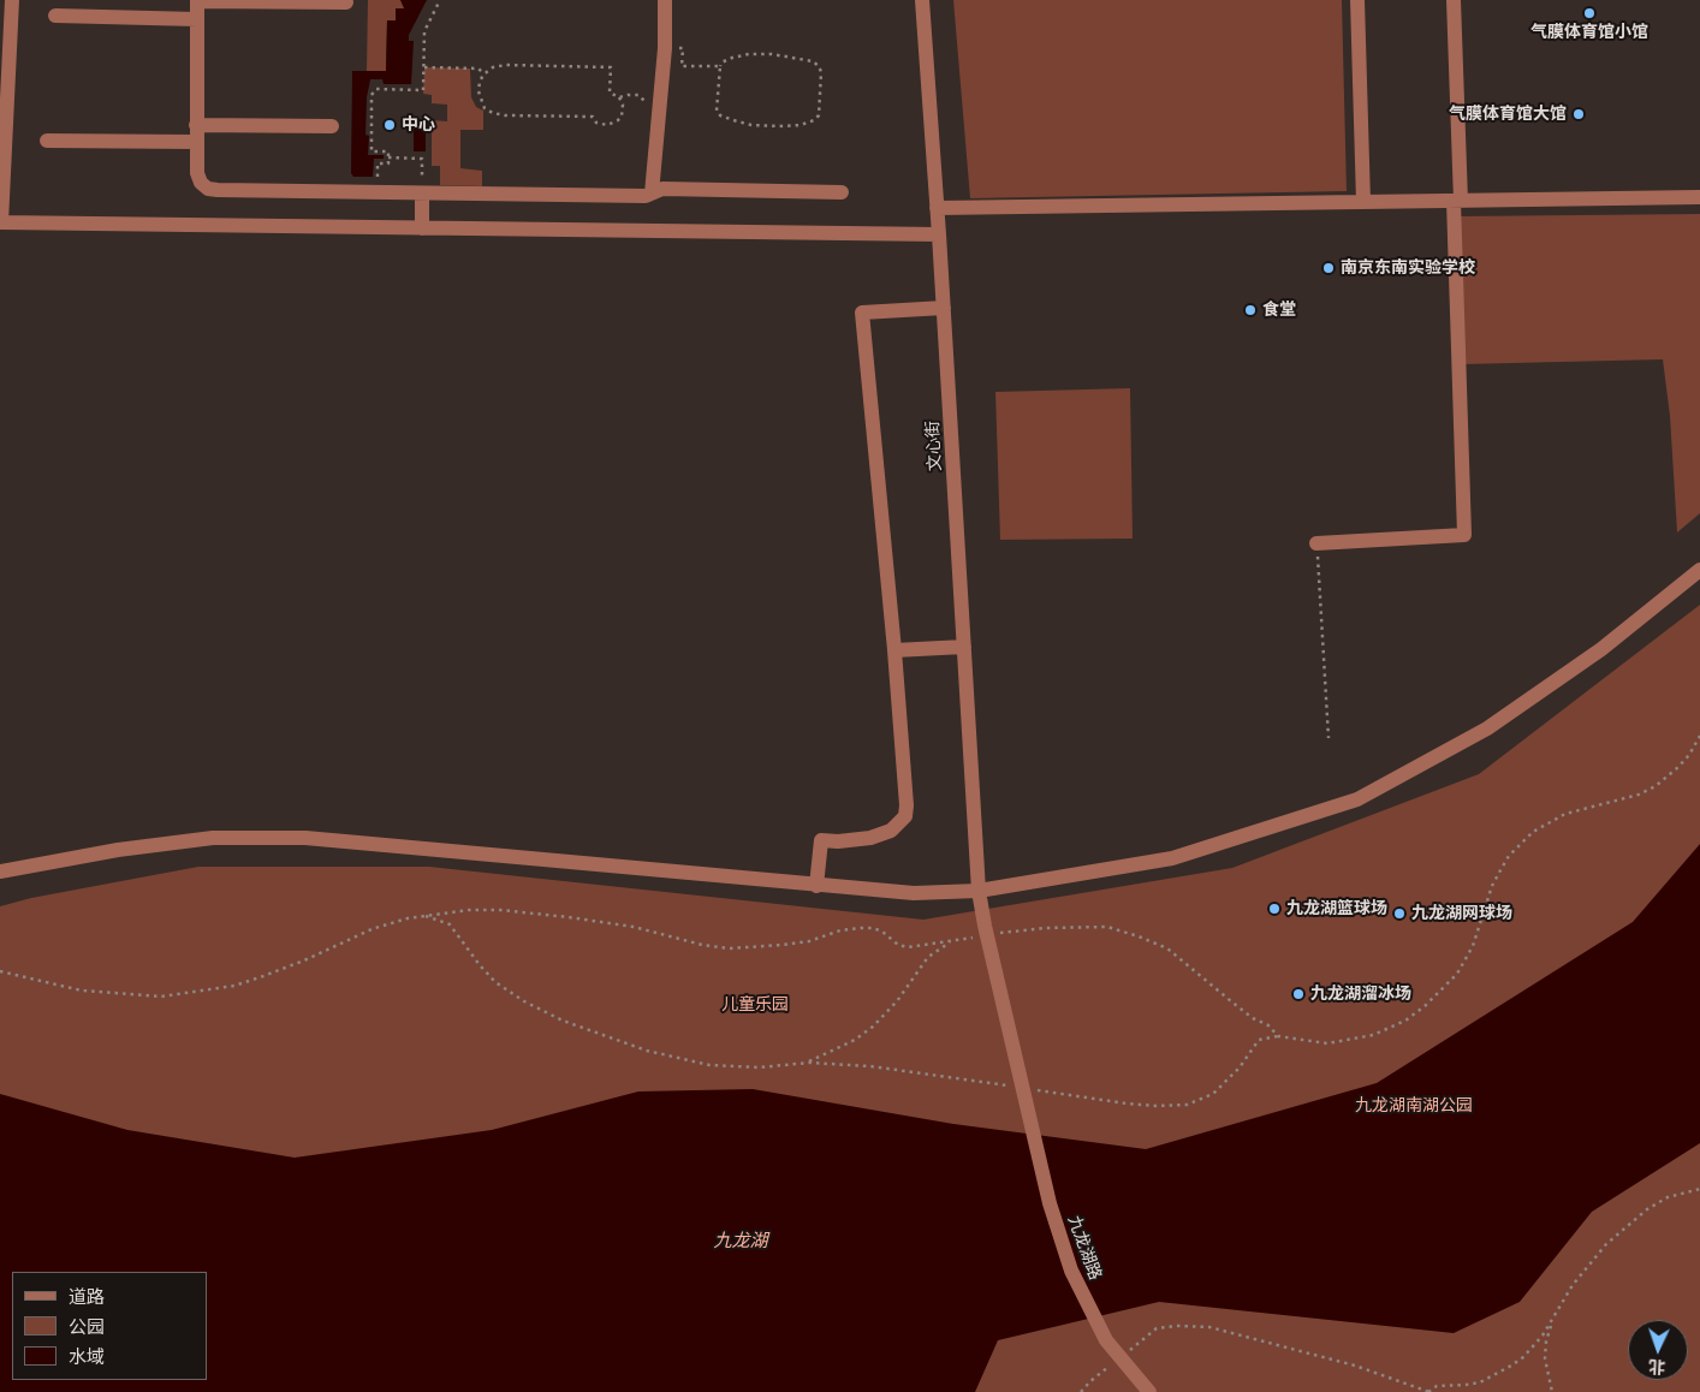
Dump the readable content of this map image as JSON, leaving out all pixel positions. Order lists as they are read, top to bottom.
{
  "streets": {
    "street": ["文心街", "九龙湖路"]
  },
  "crossings": [
    ["文心街", "九龙湖路"]
  ],
  "water": ["九龙湖"],
  "parks": ["儿童乐园", "九龙湖南湖公园"],
  "places": [
    "气膜体育馆小馆",
    "气膜体育馆大馆",
    "中心",
    "南京东南实验学校",
    "食堂",
    "九龙湖篮球场",
    "九龙湖网球场",
    "九龙湖溜冰场"
  ],
  "legend": ["道路", "公园", "水域"],
  "north": "bottom"
}
